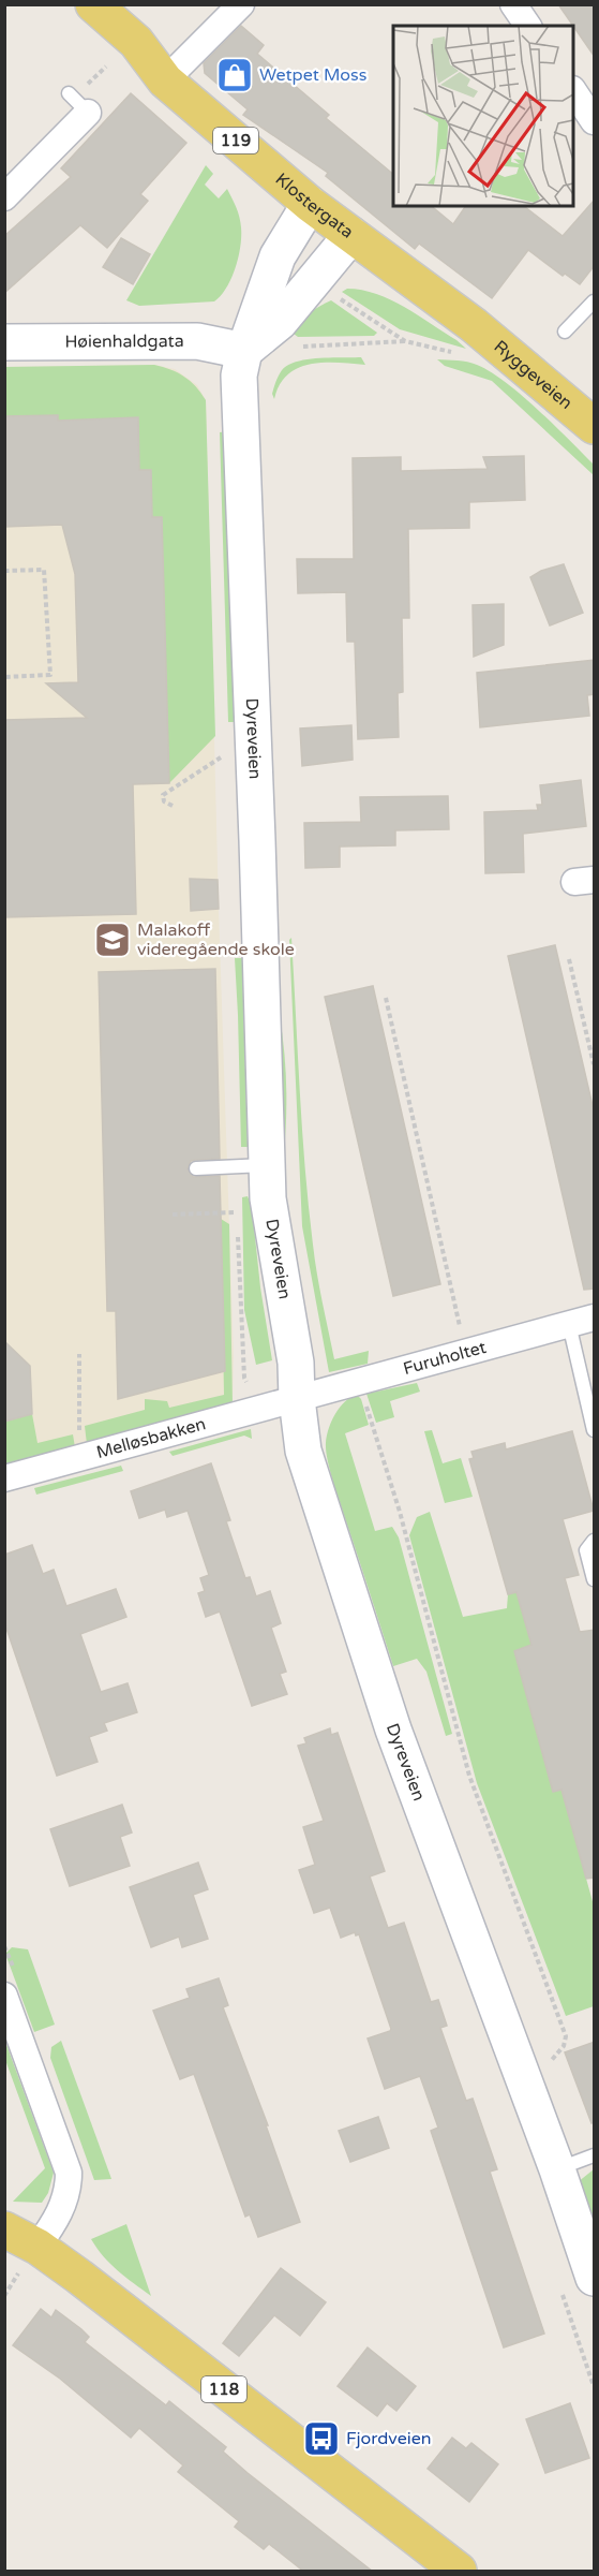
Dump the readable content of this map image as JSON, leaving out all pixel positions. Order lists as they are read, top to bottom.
{
  "streets": {
    "main road": [
      "119",
      "Klostergata",
      "Ryggeveien",
      "118"
    ],
    "street": [
      "Høienhaldgata",
      "Dyreveien",
      "Furuholtet",
      "Melløsbakken"
    ]
  },
  "crossings": [
    ["Klostergata", "Ryggeveien"],
    ["Klostergata", "Dyreveien"],
    ["Høienhaldgata", "Dyreveien"],
    ["Dyreveien", "Furuholtet"],
    ["Dyreveien", "Melløsbakken"],
    ["Furuholtet", "Melløsbakken"]
  ],
  "places": {
    "shop": ["Wetpet Moss"],
    "school or university": ["Malakoff videregående skole"],
    "bus stop": ["Fjordveien"]
  }
}
